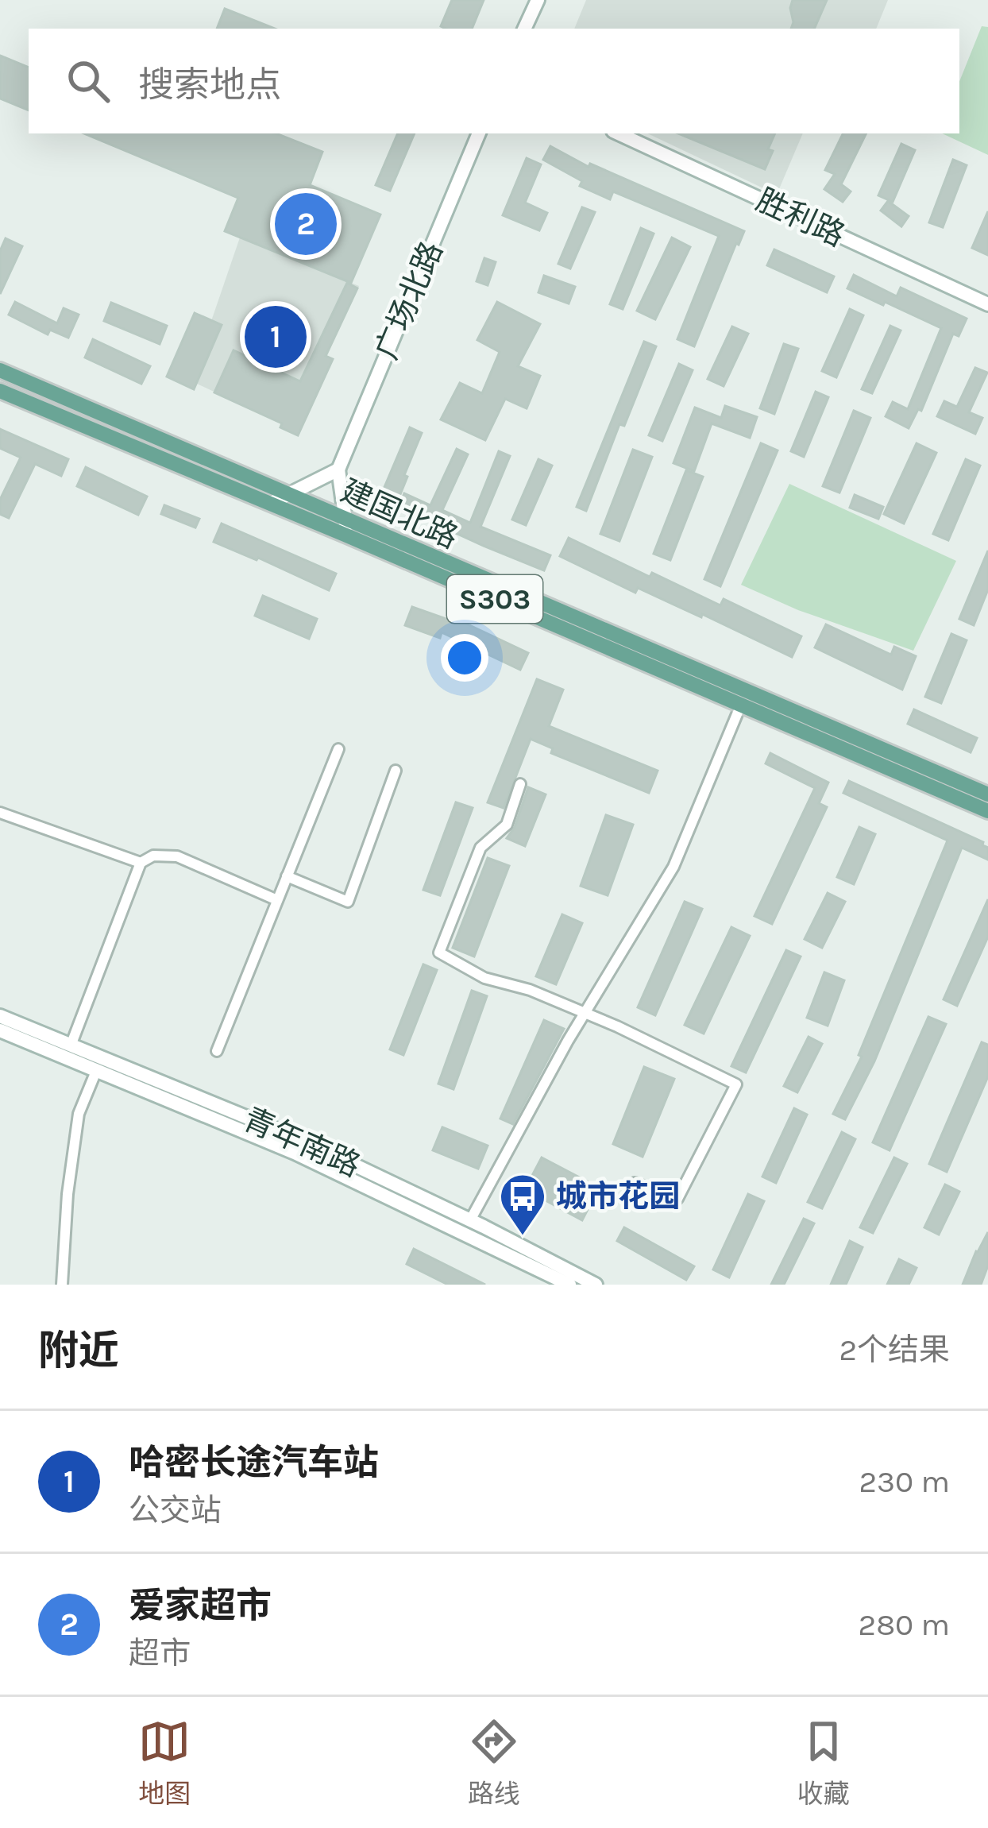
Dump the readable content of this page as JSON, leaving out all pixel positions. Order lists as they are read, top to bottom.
{
  "streets": {
    "main road": ["建国北路", "S303"],
    "street": ["胜利路", "广场北路", "青年南路"]
  },
  "places": {
    "bus stop": ["城市花园"]
  },
  "page": {
    "search": "搜索地点",
    "pins": ["2", "1"],
    "heading": ["附近", "2个结果"],
    "list": [
      {
        "mark": "1",
        "name": "哈密长途汽车站",
        "note": "公交站",
        "value": "230 m"
      },
      {
        "mark": "2",
        "name": "爱家超市",
        "note": "超市",
        "value": "280 m"
      }
    ],
    "nav": ["地图", "路线", "收藏"]
  }
}
